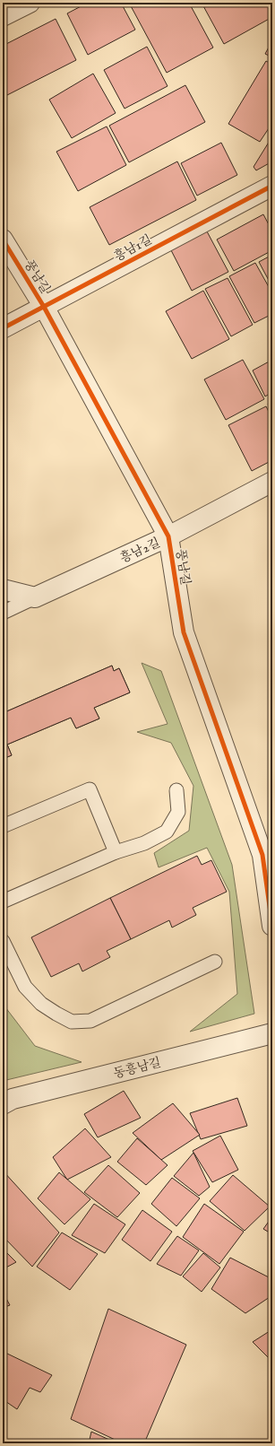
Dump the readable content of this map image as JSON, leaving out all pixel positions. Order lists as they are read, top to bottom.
{
  "streets": {
    "street": [
      "흥남1길",
      "풍남길",
      "흥남2길",
      "동흥남길"
    ]
  },
  "crossings": [
    ["흥남1길", "풍남길"],
    ["풍남길", "흥남2길"]
  ]
}
